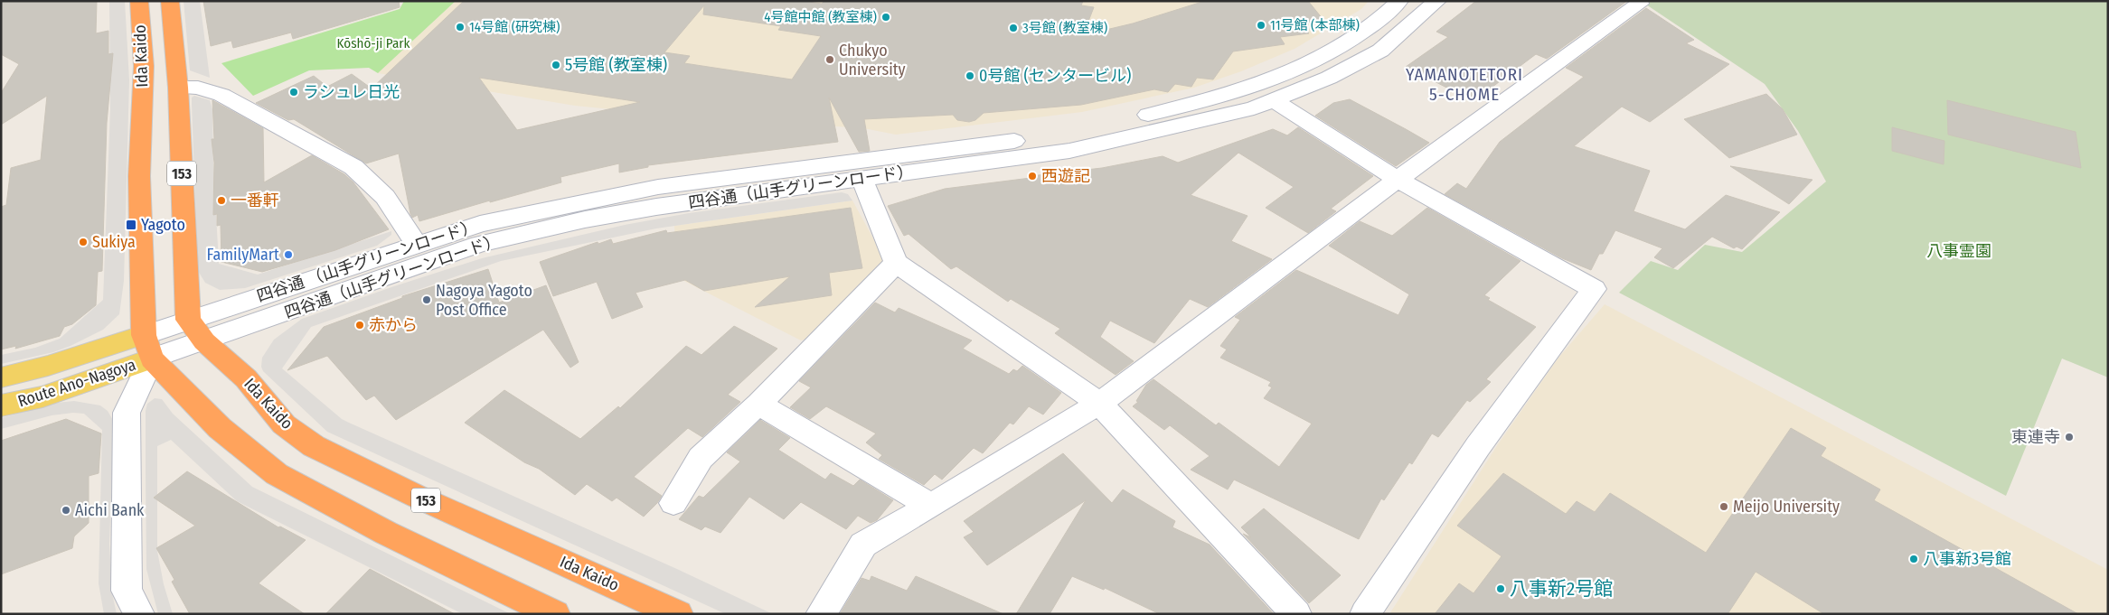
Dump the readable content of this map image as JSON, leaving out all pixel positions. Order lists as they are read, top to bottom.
{
  "streets": {
    "highway": ["Ida Kaido", "153"],
    "main road": ["Route Ano-Nagoya"],
    "street": ["四谷通（山手グリーンロード）", "四谷通 （山手グリーンロード）"]
  },
  "crossings": [
    ["Ida Kaido", "四谷通（山手グリーンロード）"],
    ["Ida Kaido", "四谷通 （山手グリーンロード）"],
    ["Ida Kaido", "Route Ano-Nagoya"],
    ["四谷通（山手グリーンロード）", "四谷通 （山手グリーンロード）"],
    ["四谷通（山手グリーンロード）", "Route Ano-Nagoya"]
  ],
  "districts": ["YAMANOTETORI 5-CHOME"],
  "parks": ["Kōshō-ji Park", "八事霊園"],
  "places": {
    "other": [
      "4号館中館 (教室棟)",
      "11号館 (本部棟)",
      "14号館 (研究棟)",
      "3号館 (教室棟)",
      "Chukyo University",
      "5号館 (教室棟)",
      "0号館 (センタービル)",
      "ラシュレ日光",
      "西遊記",
      "一番軒",
      "Sukiya",
      "FamilyMart",
      "Nagoya Yagoto Post Office",
      "赤から",
      "東連寺",
      "Meijo University",
      "Aichi Bank",
      "八事新3号館",
      "八事新2号館"
    ],
    "transit": ["Yagoto"]
  }
}
